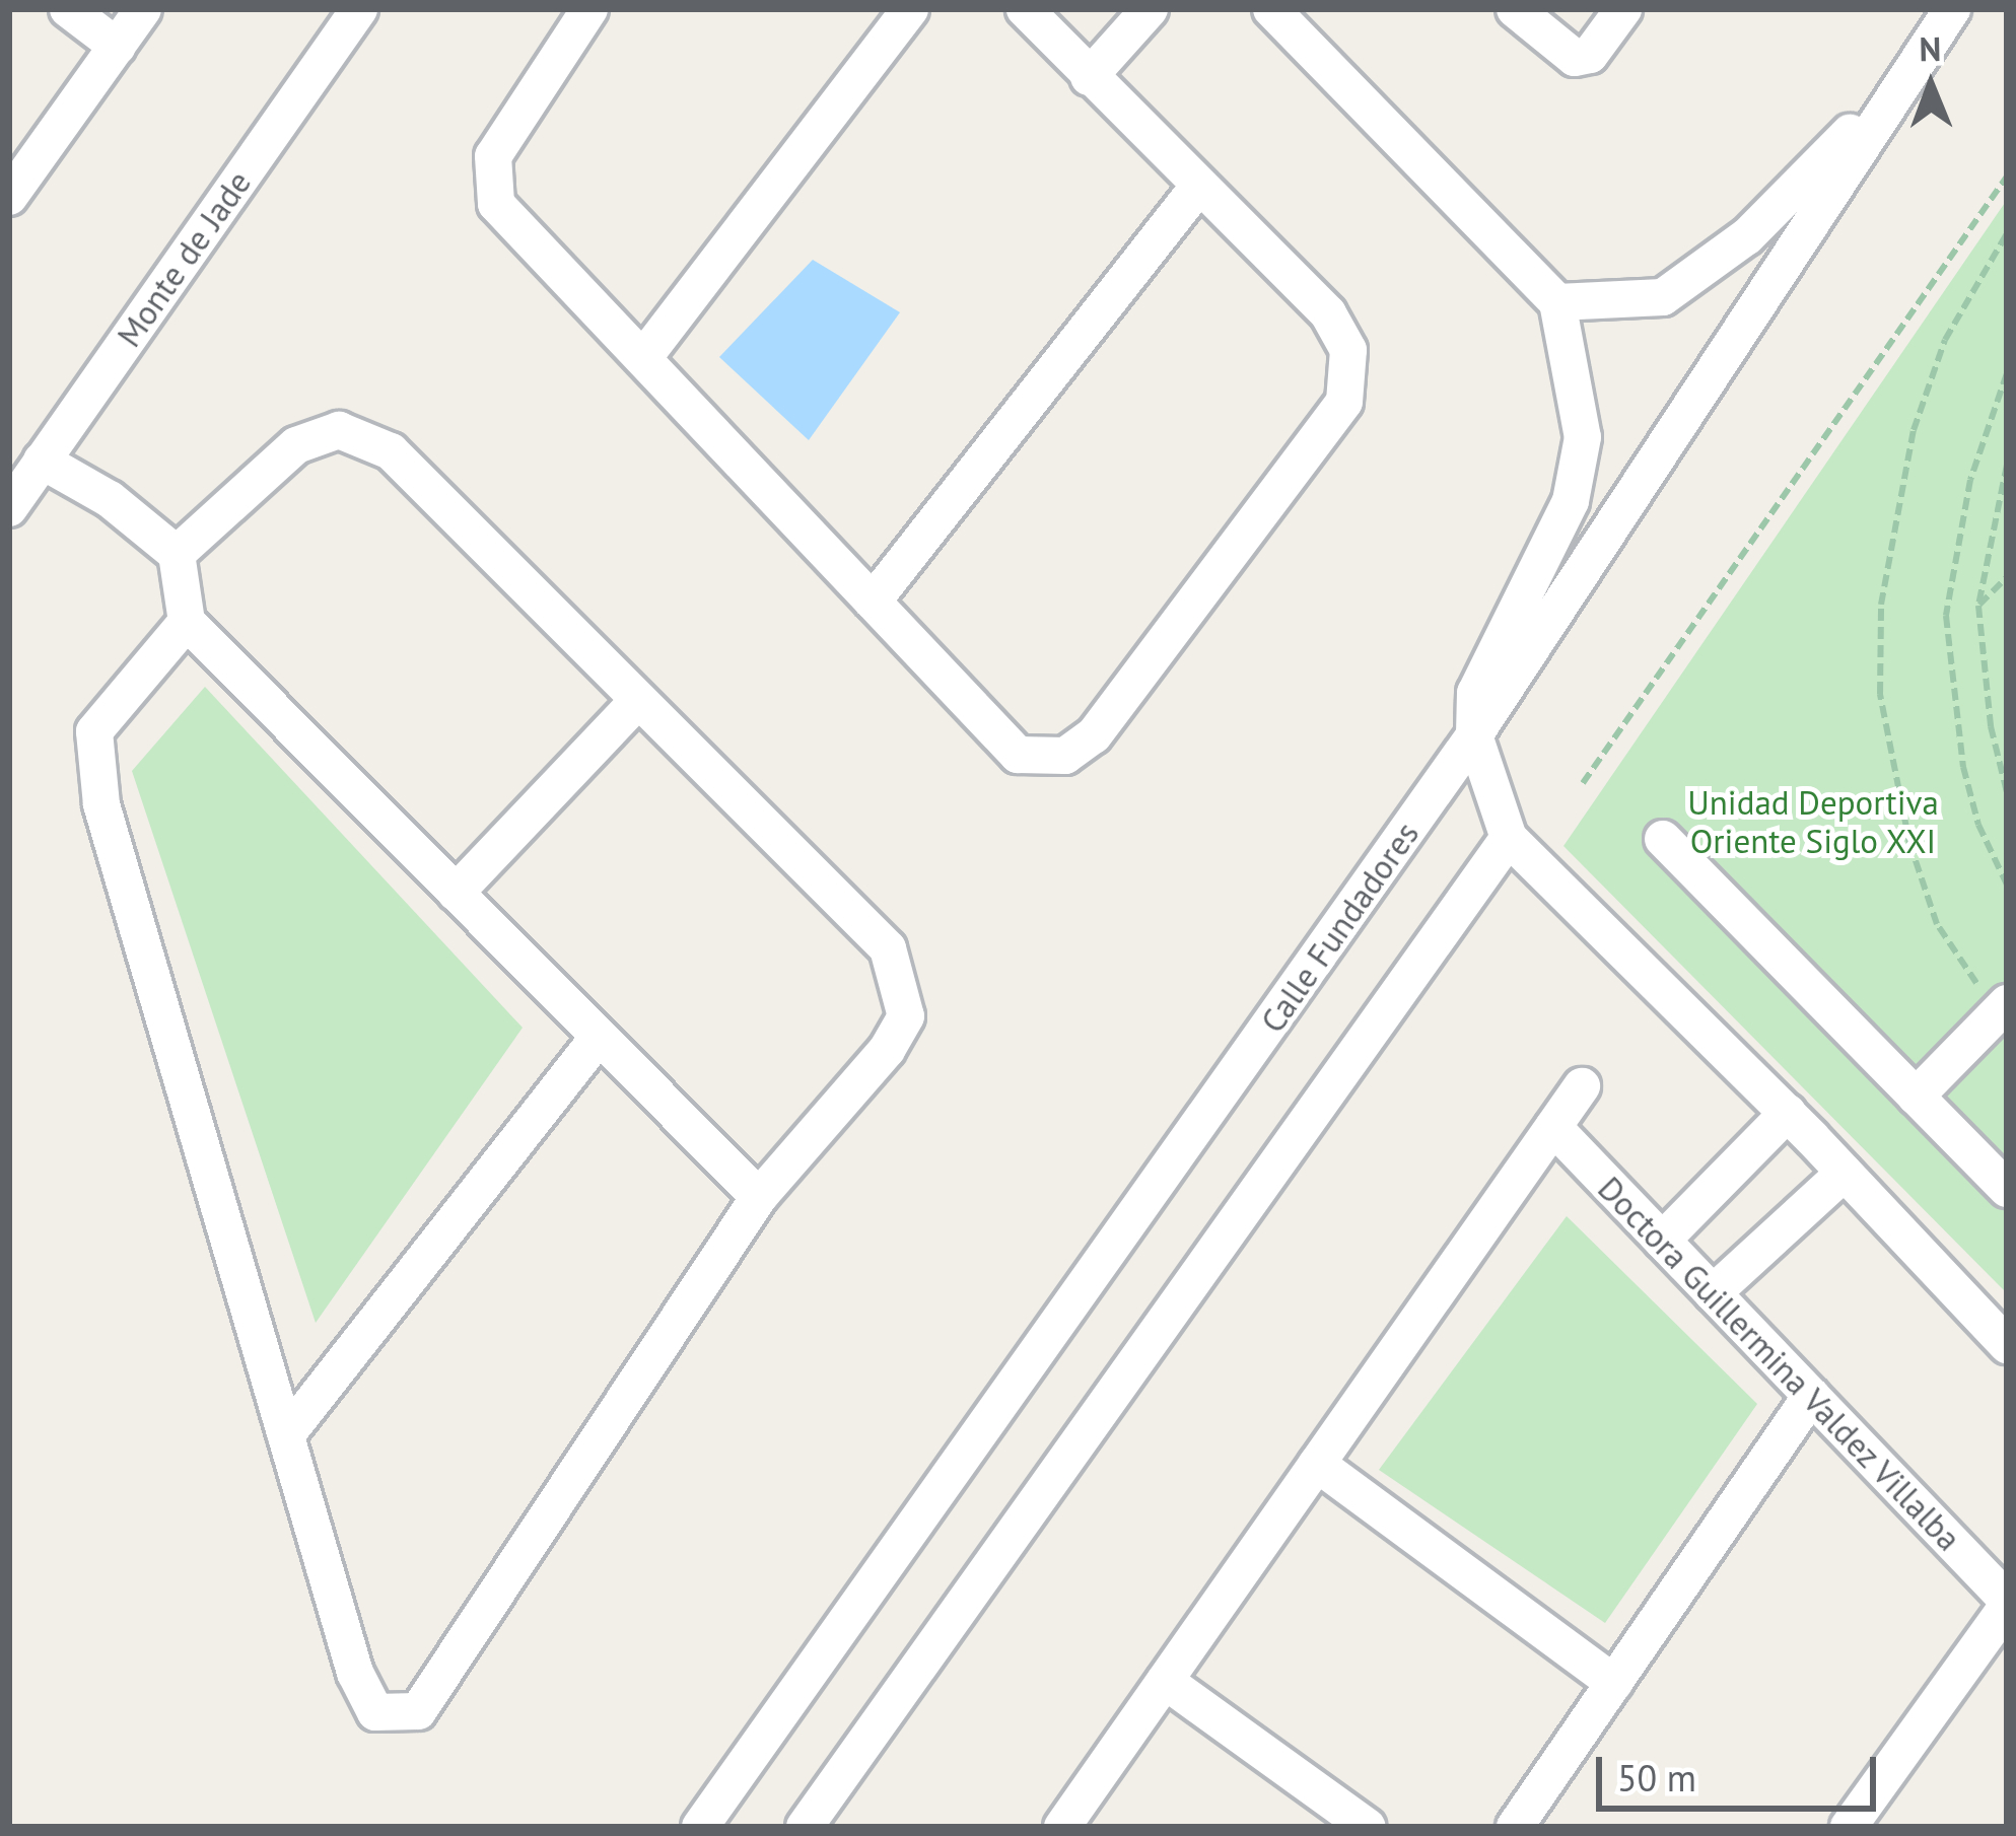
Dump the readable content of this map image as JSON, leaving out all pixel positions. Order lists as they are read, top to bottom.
{
  "streets": {
    "street": ["Monte de Jade", "Calle Fundadores", "Doctora Guillermina Valdez Villalba"]
  },
  "parks": ["Unidad Deportiva Oriente Siglo XXI"],
  "scale_bar": "50 m",
  "north": "top"
}
